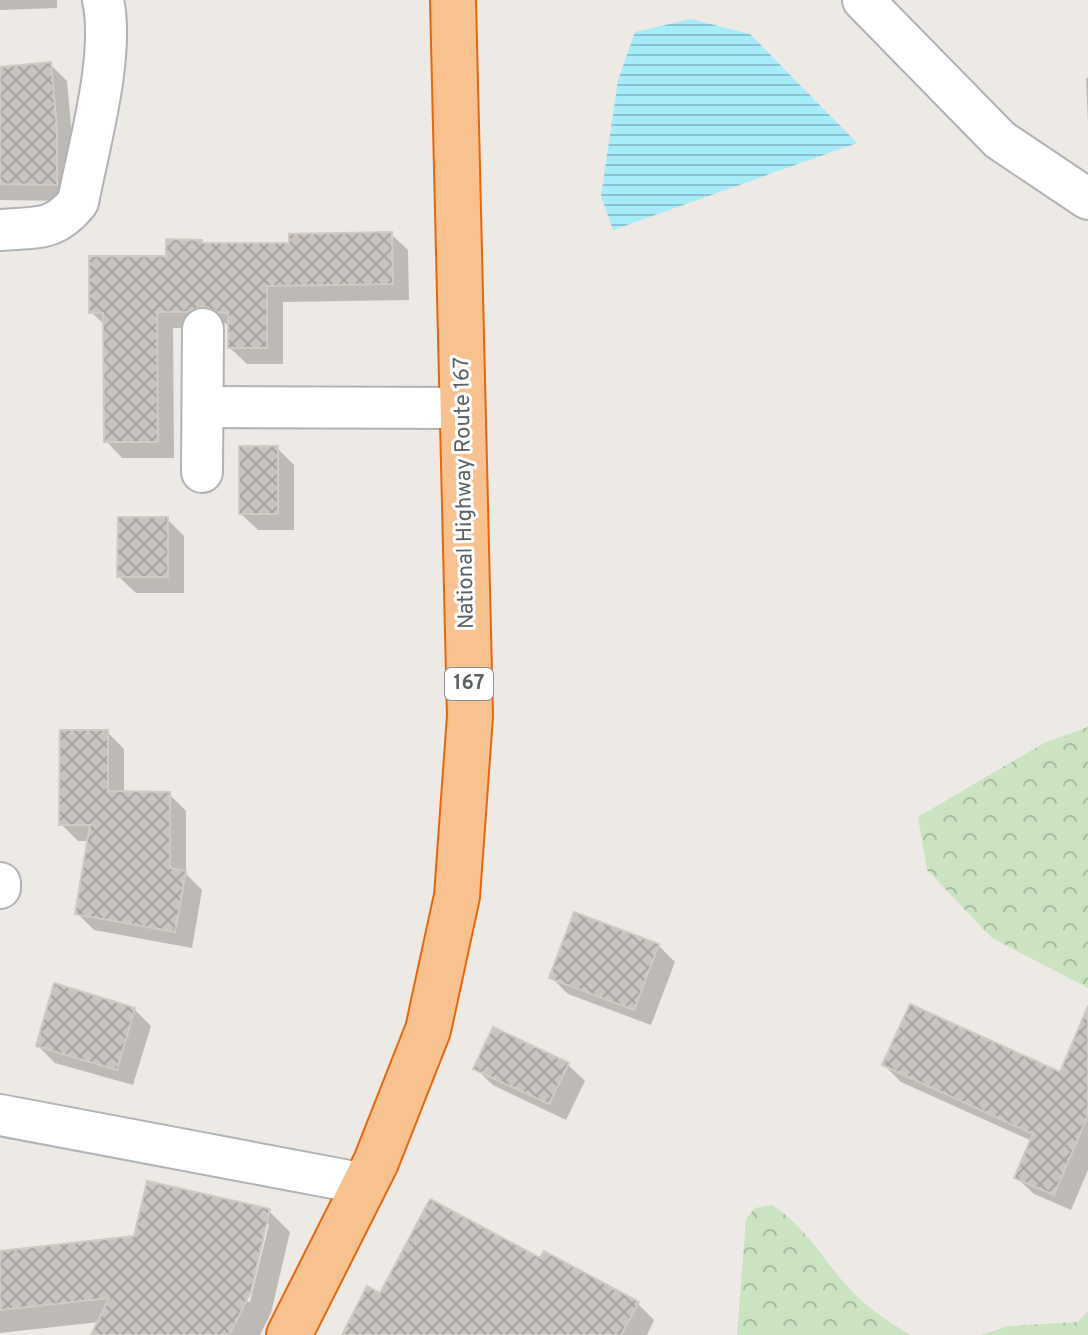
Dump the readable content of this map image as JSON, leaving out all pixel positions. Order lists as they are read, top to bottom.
{
  "streets": {
    "highway": ["National Highway Route 167", "167"]
  }
}
